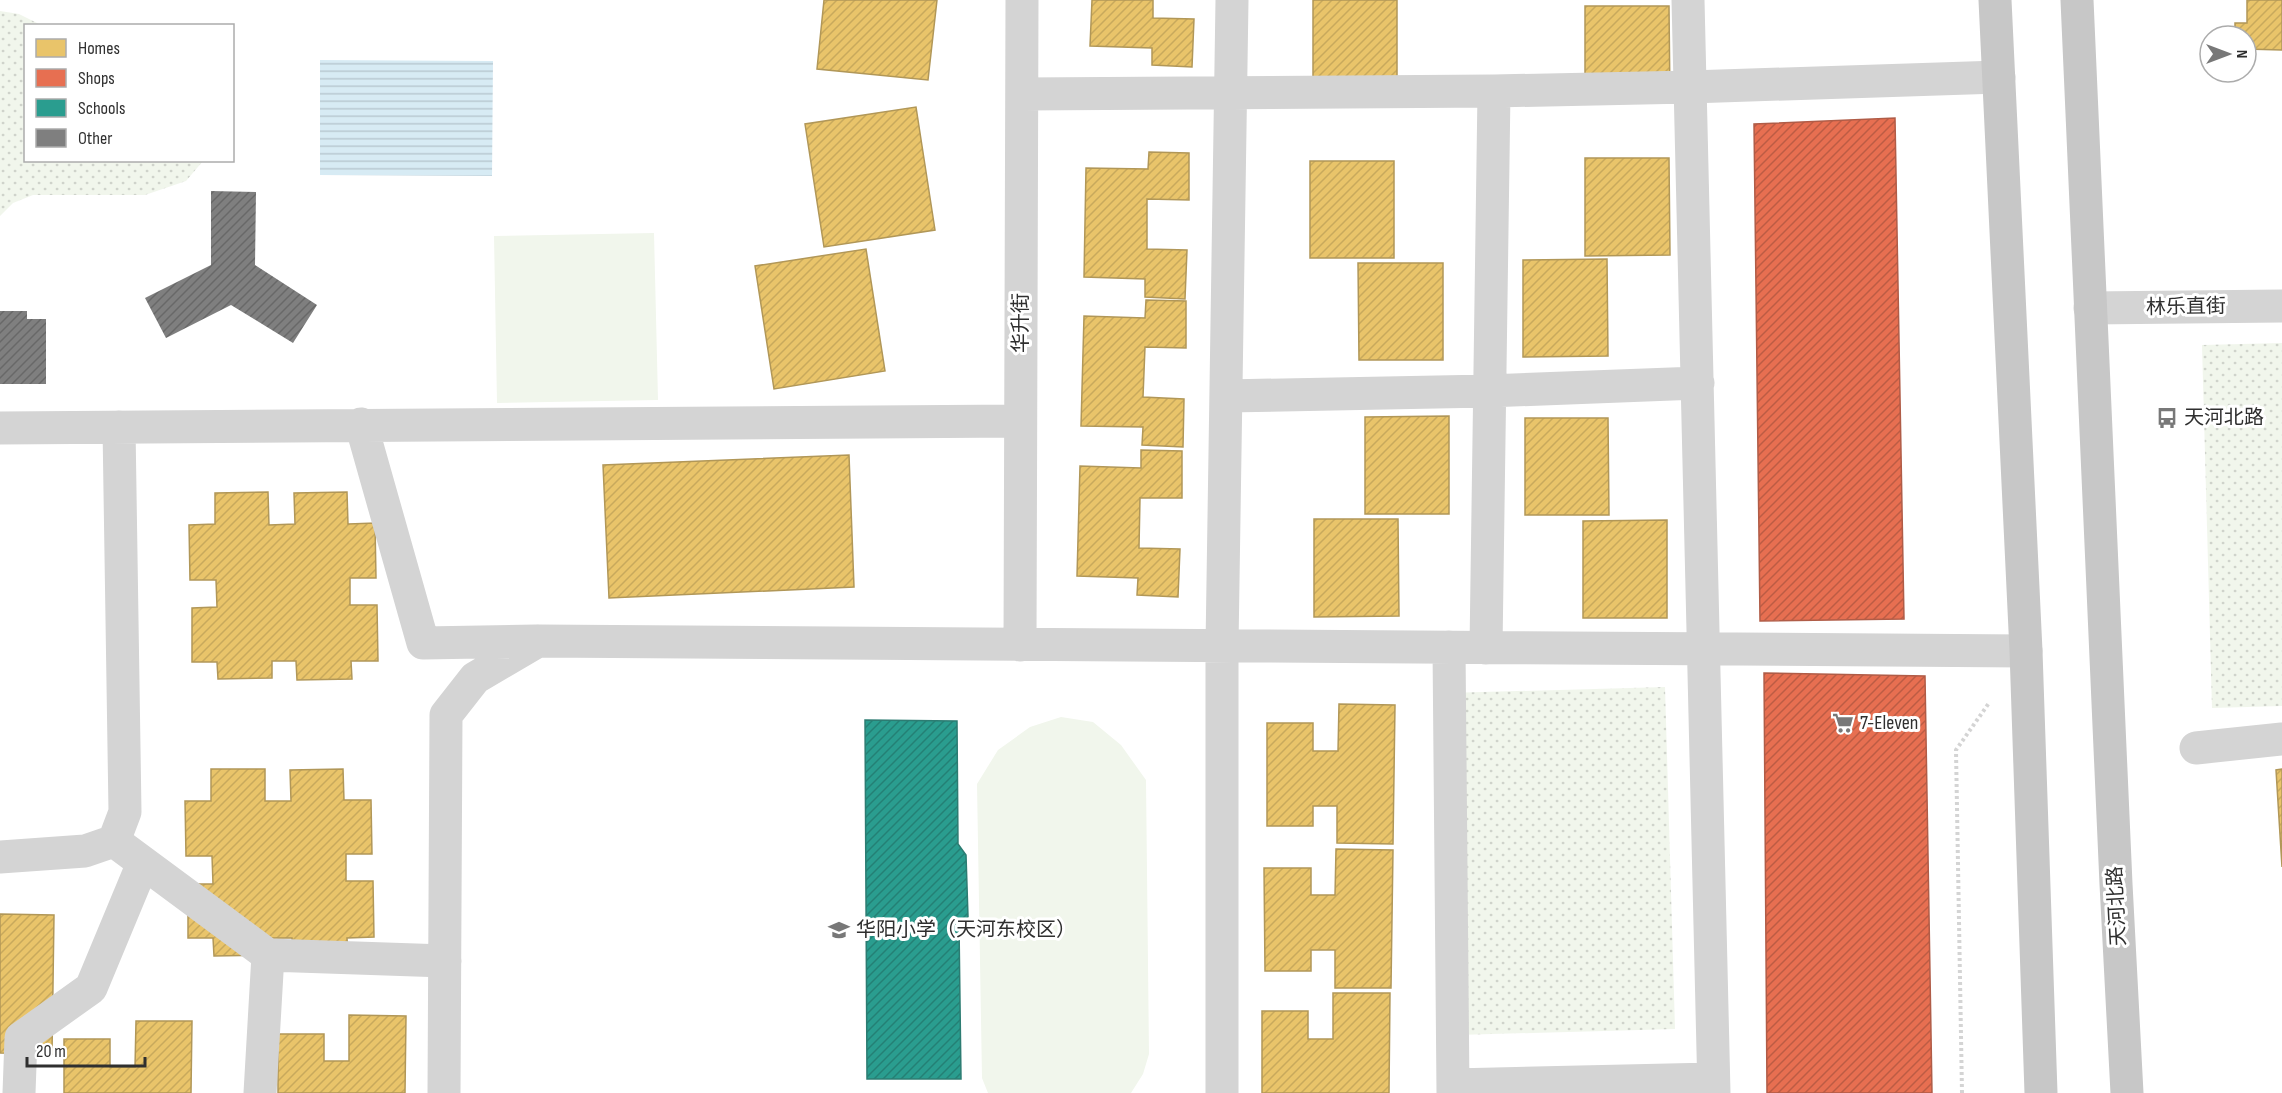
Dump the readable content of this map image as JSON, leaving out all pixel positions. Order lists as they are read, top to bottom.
{
  "streets": {
    "main road": ["天河北路"],
    "street": ["林乐直街", "华升街"]
  },
  "crossings": [
    ["林乐直街", "天河北路"]
  ],
  "places": {
    "bus stop": ["天河北路"],
    "supermarket": ["7-Eleven"],
    "school or university": ["华阳小学（天河东校区）"]
  },
  "legend": [
    "Homes",
    "Shops",
    "Schools",
    "Other"
  ],
  "scale_bar": "20 m",
  "north": "right"
}
